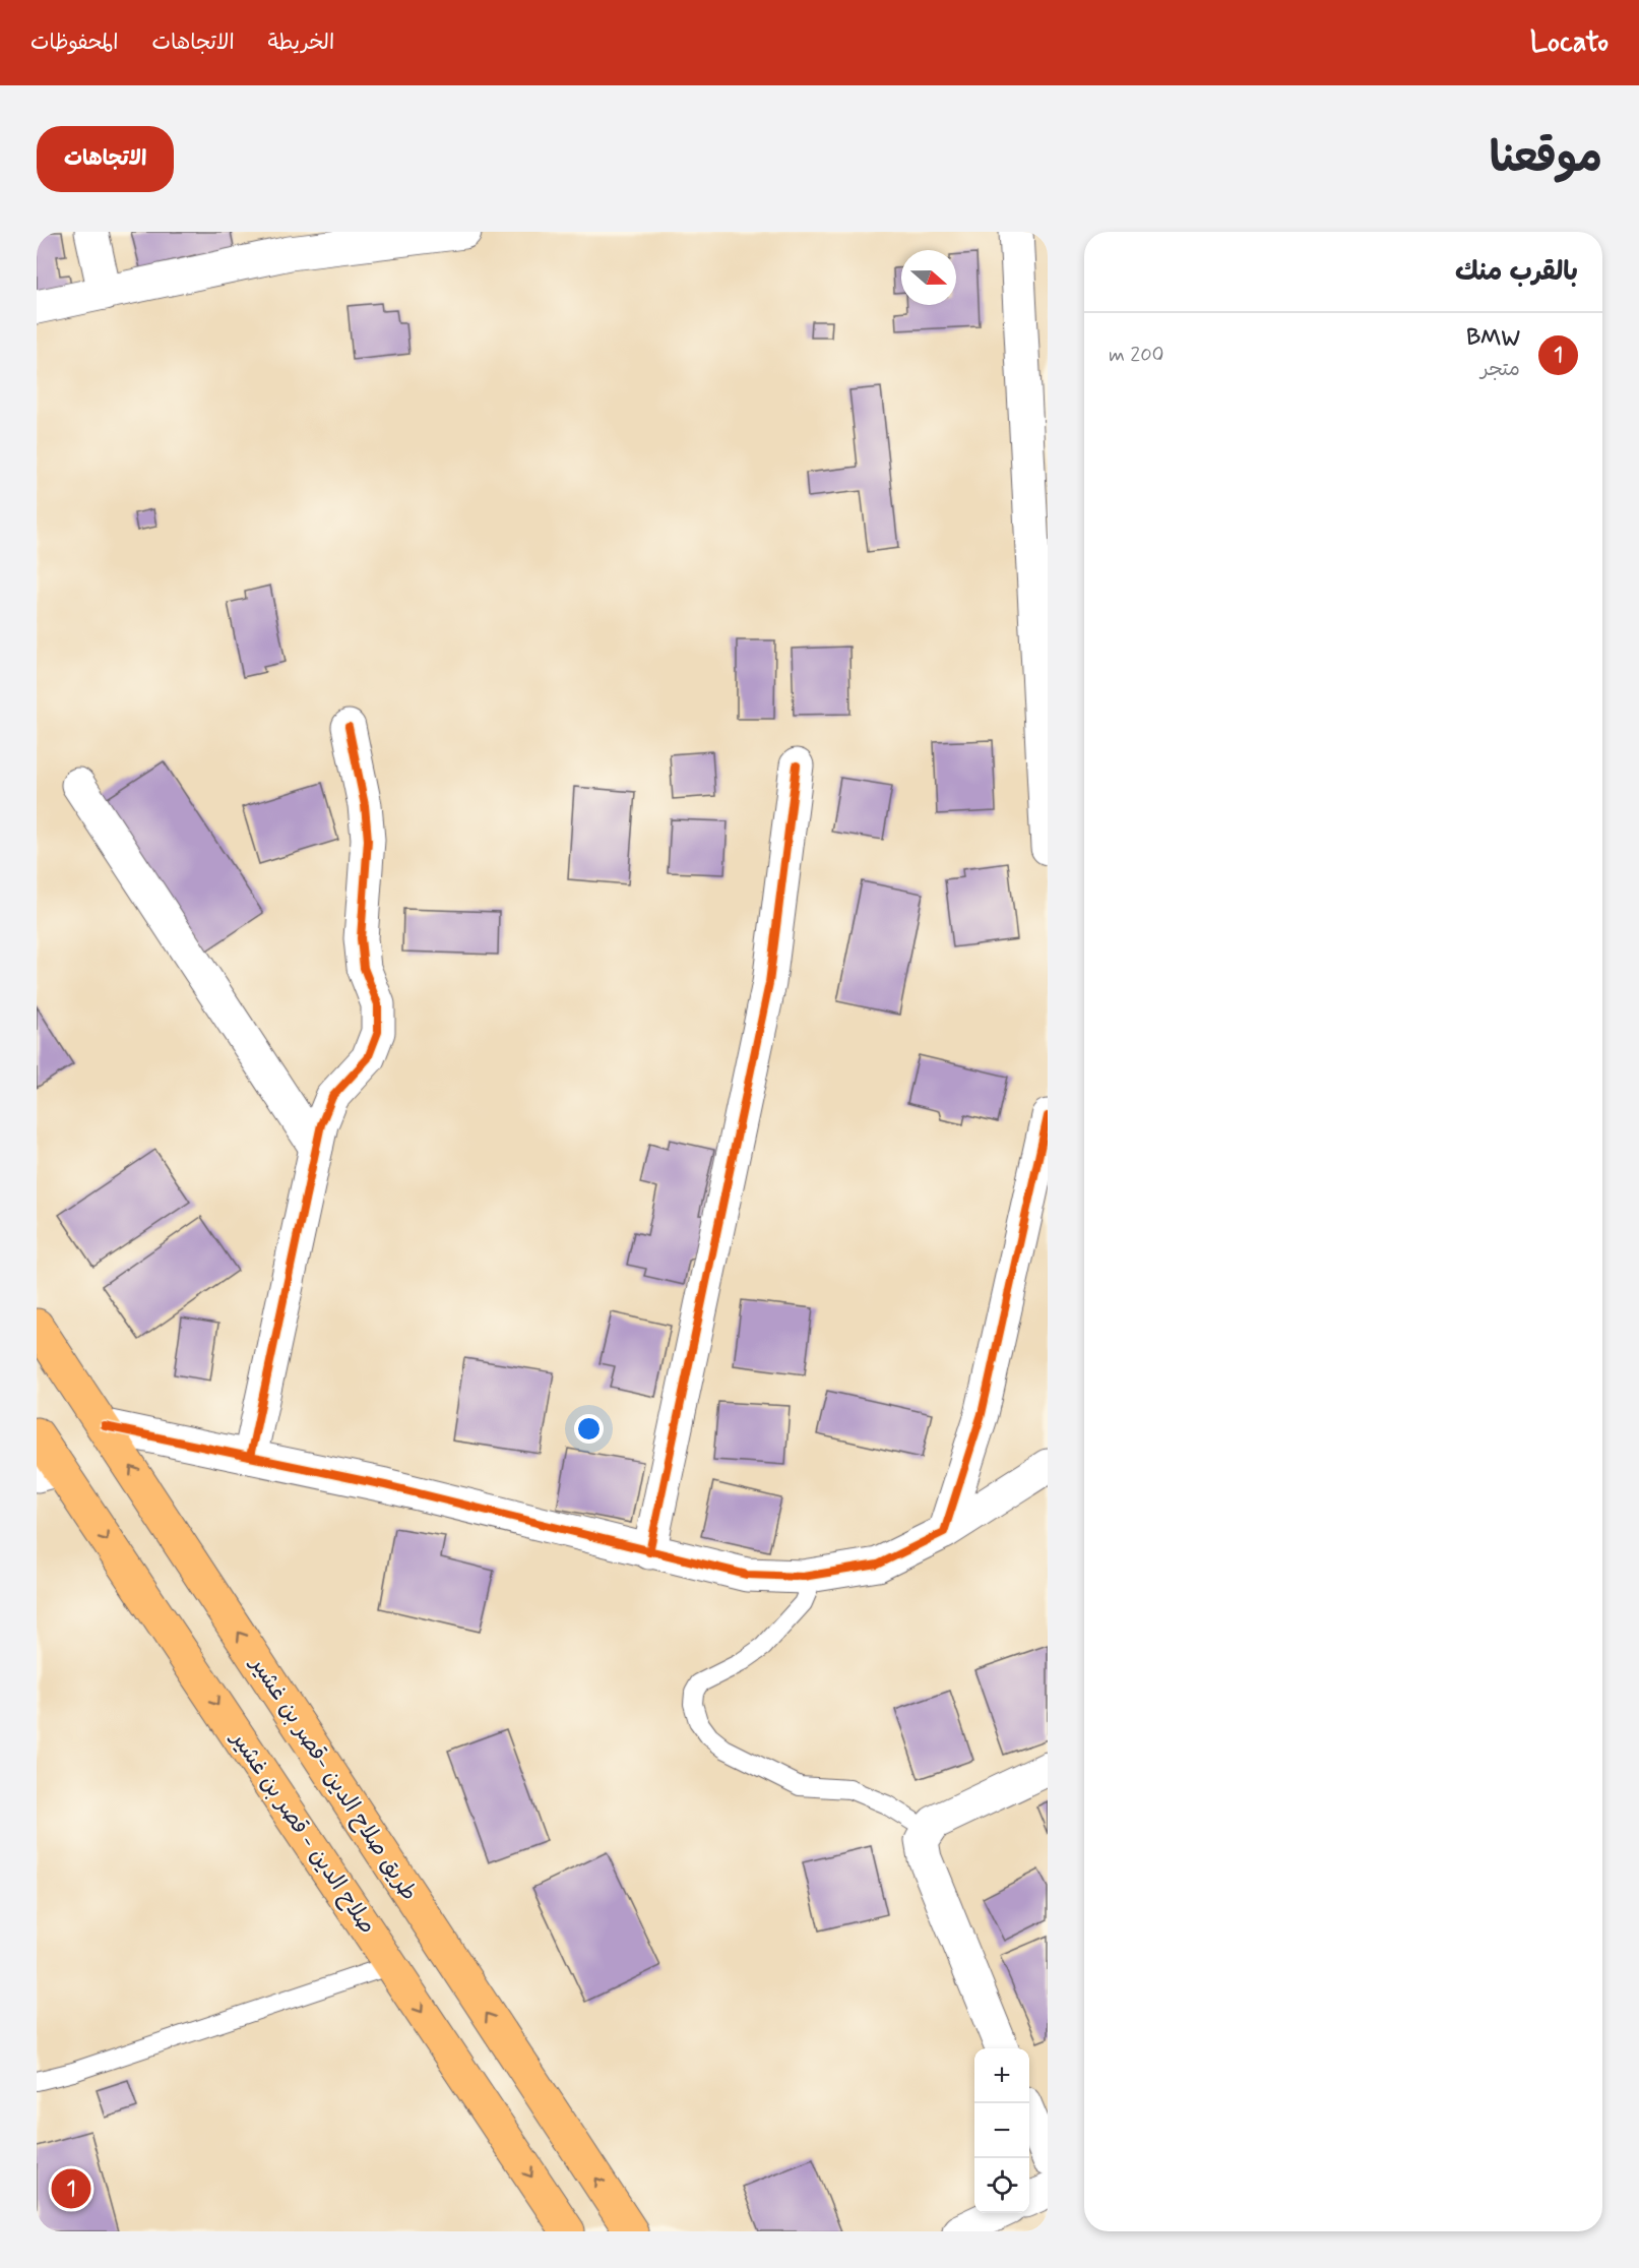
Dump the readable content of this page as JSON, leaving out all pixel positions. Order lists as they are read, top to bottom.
{
  "streets": {
    "highway": ["طريق صلاح الدين -قصر بن غشير", "صلاح الدين - قصر بن غشير"]
  },
  "one_way": ["طريق صلاح الدين -قصر بن غشير", "صلاح الدين - قصر بن غشير"],
  "north": "right",
  "page": {
    "header": "Locato",
    "nav": ["الخريطة", "الاتجاهات", "المحفوظات"],
    "title": "موقعنا",
    "buttons": "الاتجاهات",
    "heading": "بالقرب منك",
    "list": [
      {
        "mark": "1",
        "name": "BMW",
        "note": "متجر",
        "value": "200 m"
      }
    ],
    "map_buttons": ["+", "−"],
    "pins": "1"
  }
}
